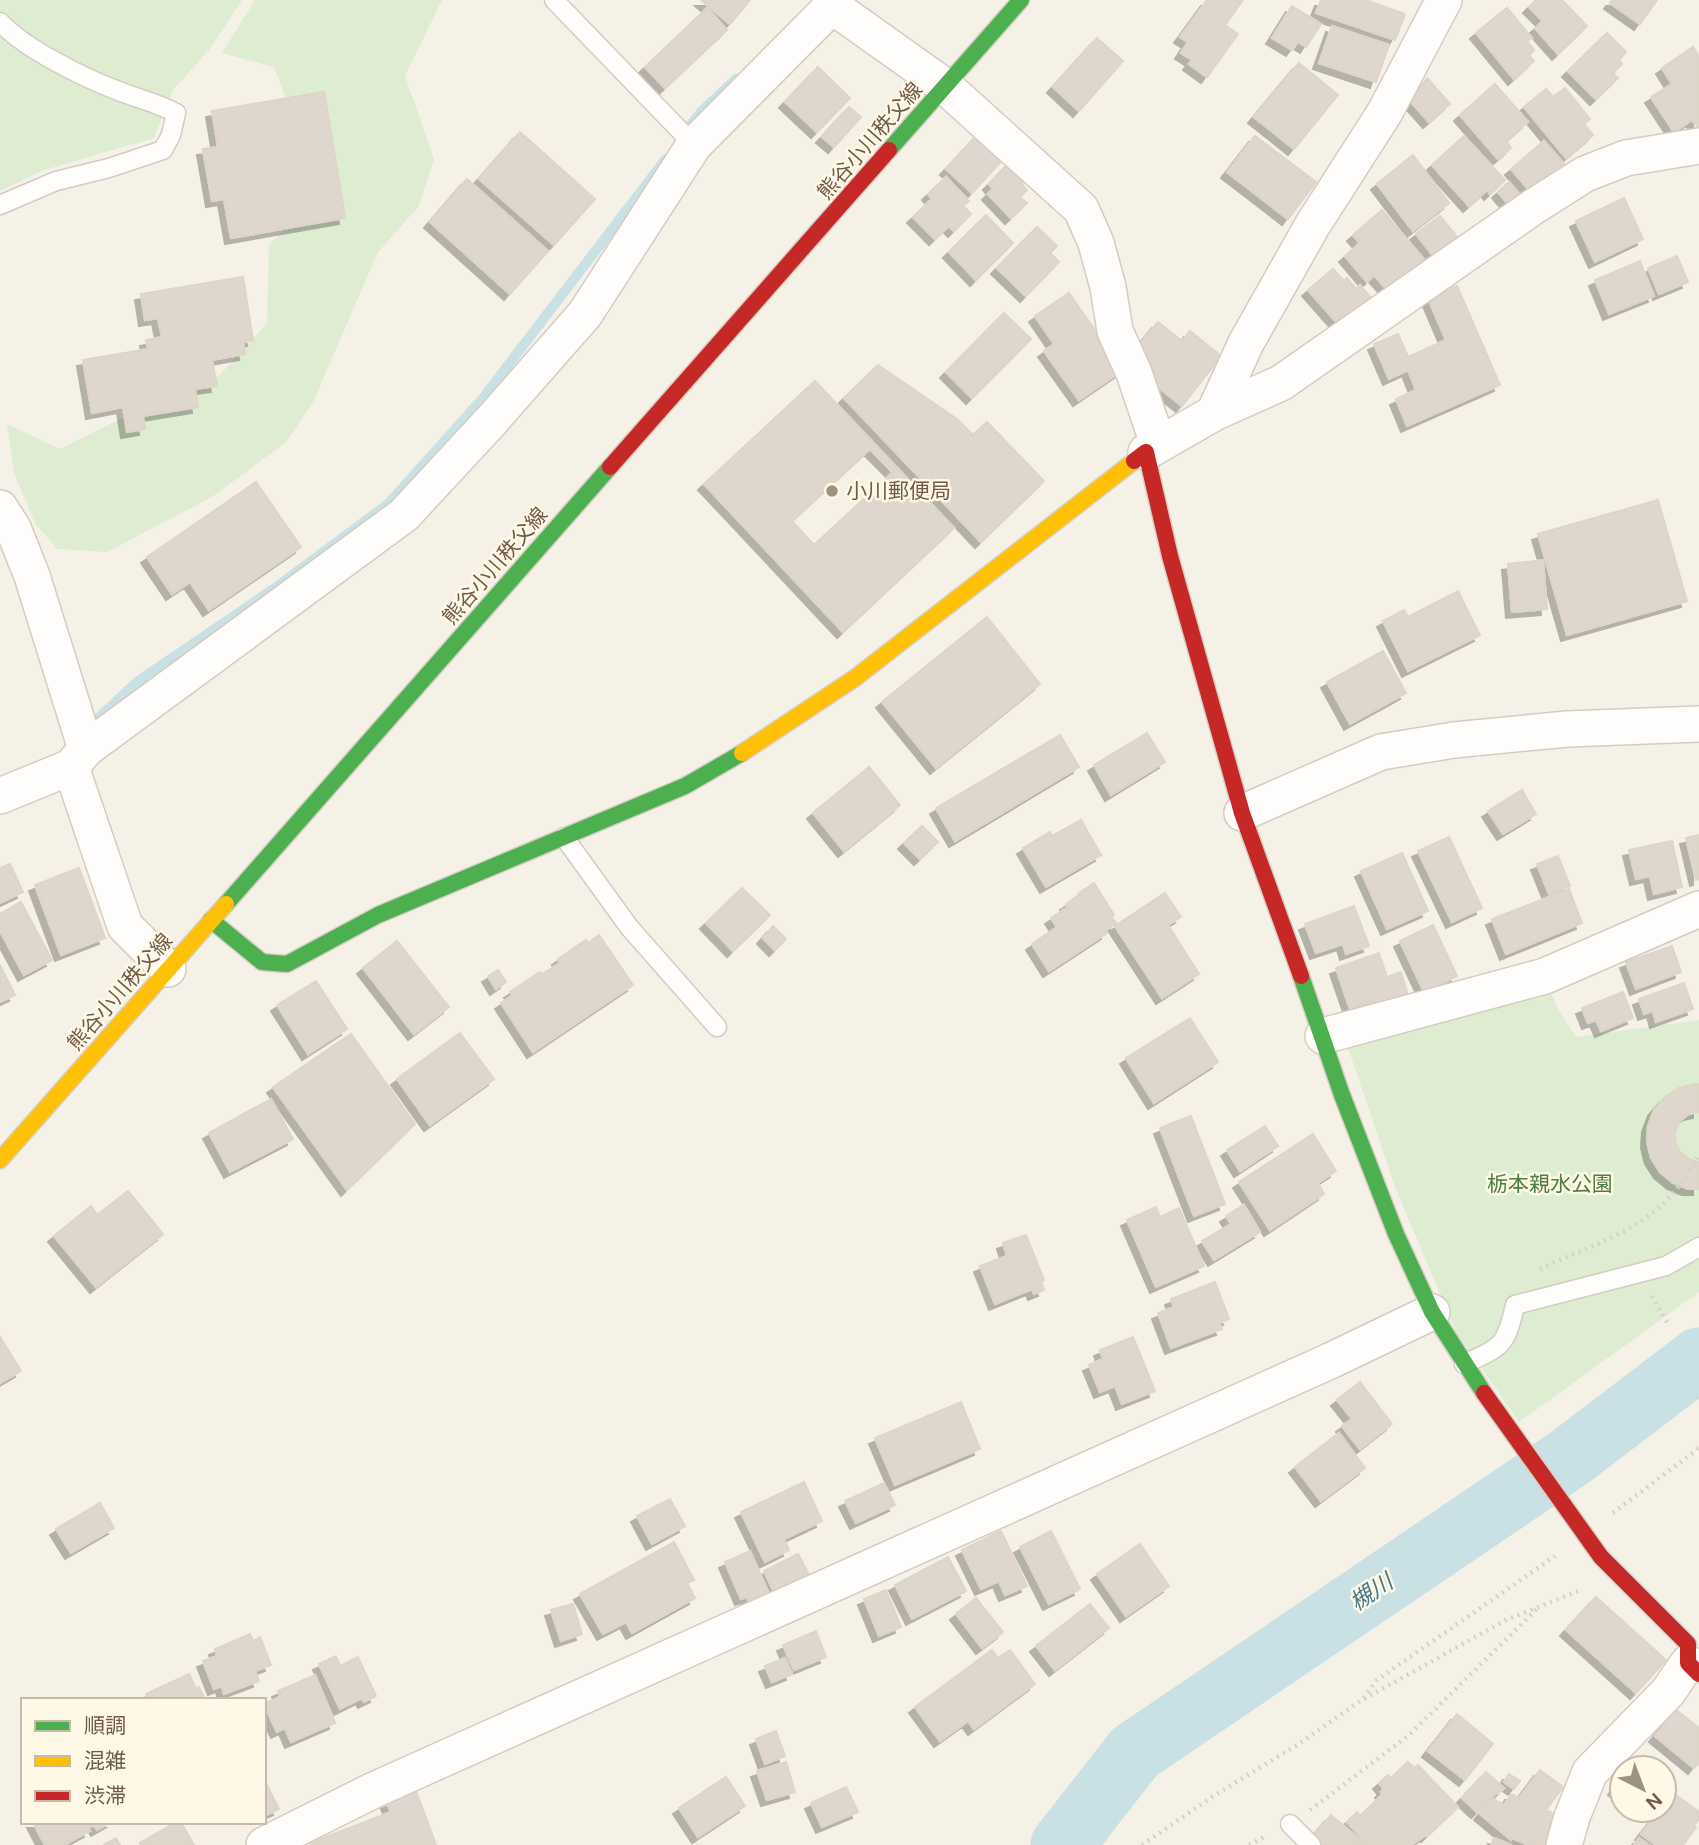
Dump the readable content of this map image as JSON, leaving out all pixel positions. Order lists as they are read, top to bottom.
{
  "streets": {
    "street": ["熊谷小川秩父線"]
  },
  "water": ["槻川"],
  "parks": ["栃本親水公園"],
  "places": ["小川郵便局"],
  "legend": ["順調", "混雑", "渋滞"],
  "north": "bottom right"
}
